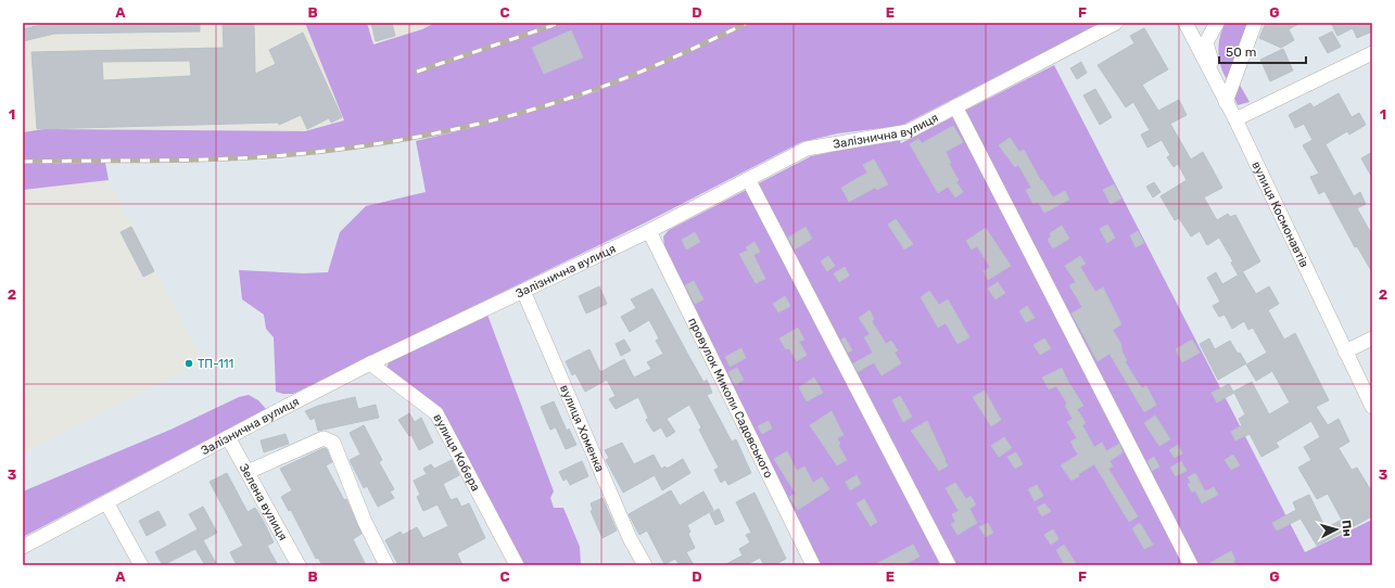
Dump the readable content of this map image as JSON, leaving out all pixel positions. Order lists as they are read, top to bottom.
{
  "streets": {
    "street": [
      "Залізнична вулиця",
      "вулиця Космонавтів",
      "провулок Миколи Садовського",
      "вулиця Хоменка",
      "вулиця Кобера",
      "Зелена вулиця"
    ]
  },
  "crossings": [
    ["Залізнична вулиця", "провулок Миколи Садовського"],
    ["Залізнична вулиця", "вулиця Хоменка"],
    ["Залізнична вулиця", "вулиця Кобера"],
    ["Залізнична вулиця", "Зелена вулиця"]
  ],
  "places": ["ТП-111"],
  "scale_bar": "50 m",
  "north": "right",
  "grid": {
    "columns": [
      "A",
      "B",
      "C",
      "D",
      "E",
      "F",
      "G"
    ],
    "rows": ["1", "2", "3"]
  }
}
